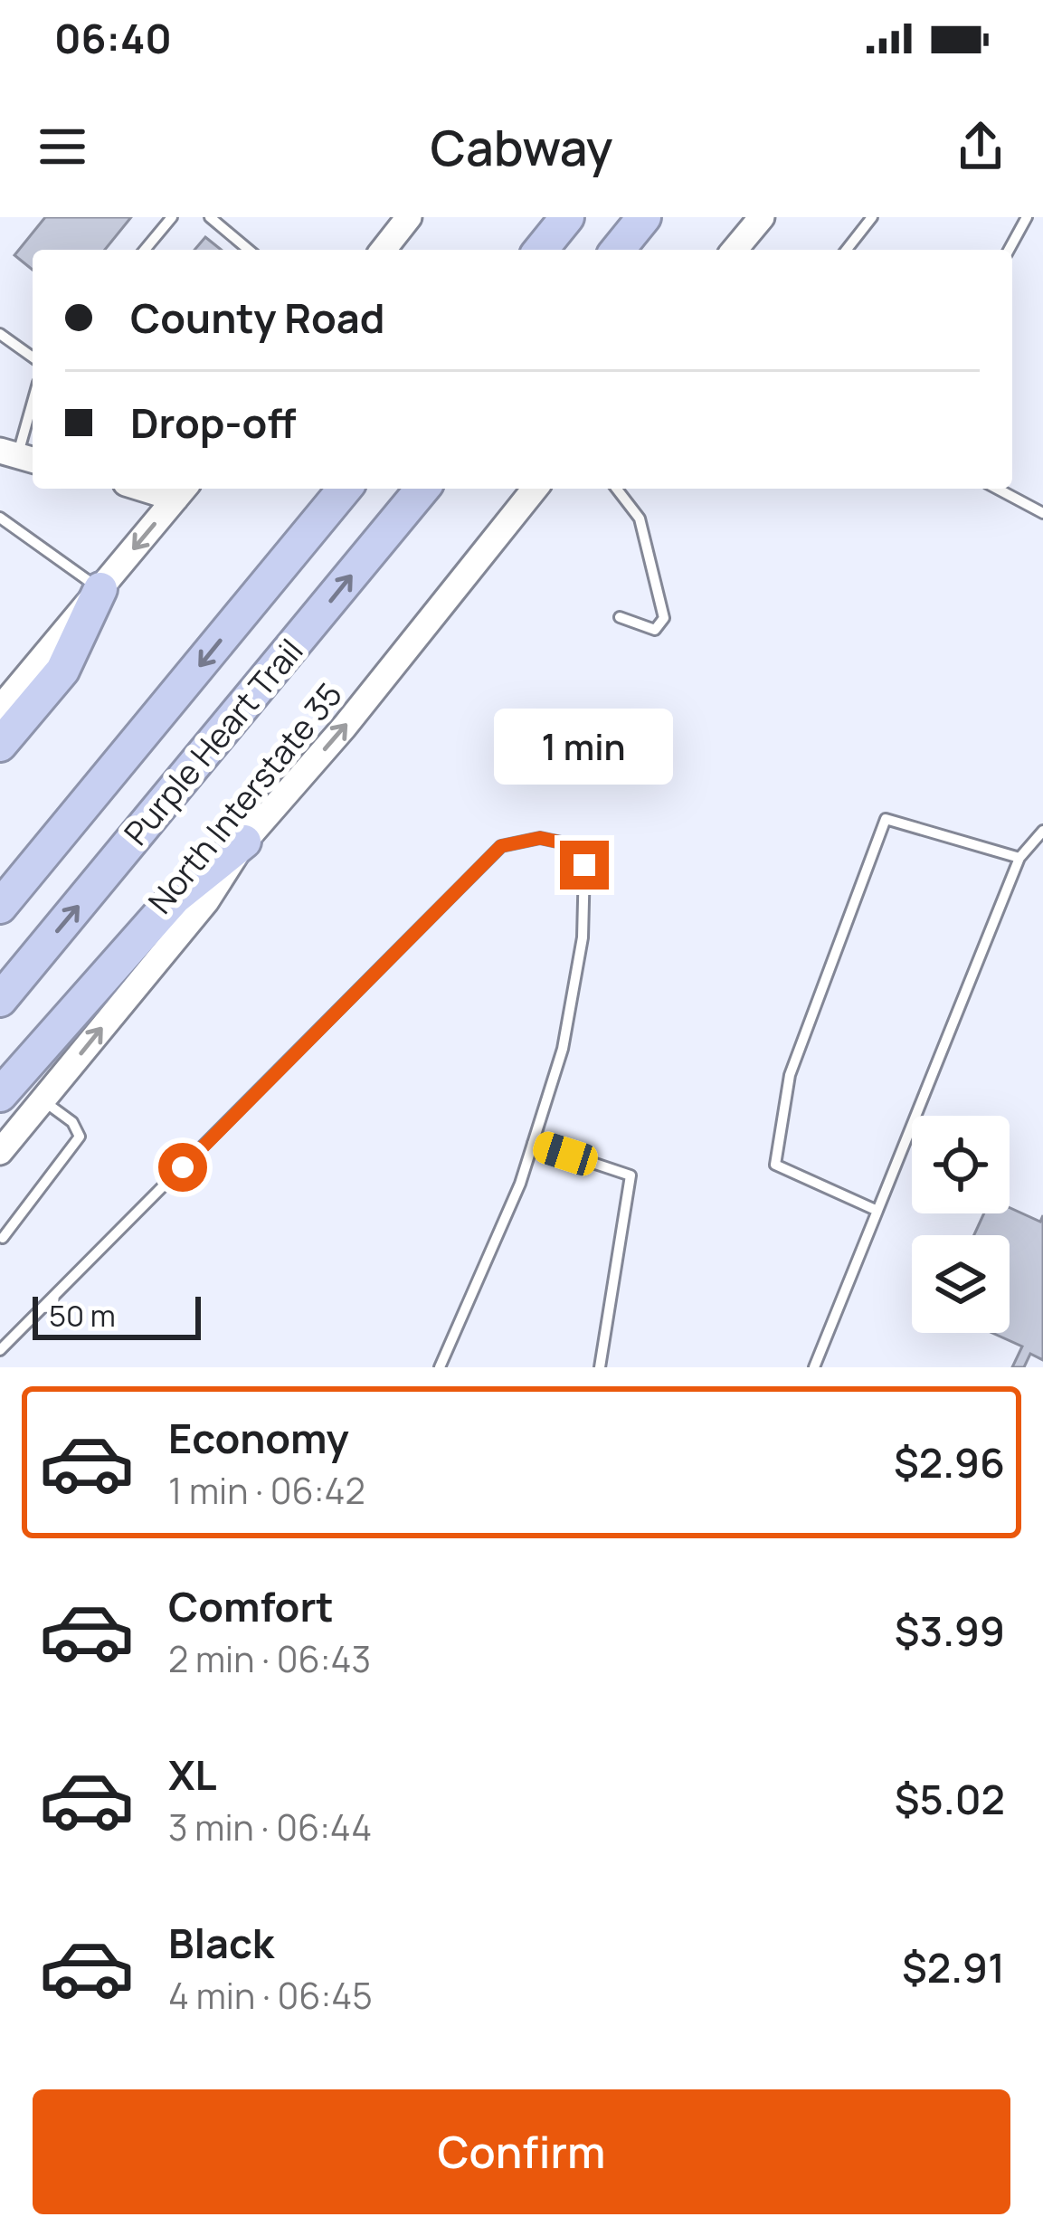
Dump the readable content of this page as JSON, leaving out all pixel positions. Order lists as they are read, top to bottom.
{
  "streets": {
    "highway": ["Purple Heart Trail"],
    "main road": ["North Interstate 35"]
  },
  "one_way": ["North Interstate 35"],
  "scale_bar": "50 m",
  "page": {
    "status": "06:40",
    "header": "Cabway",
    "banner": ["County Road", "Drop-off"],
    "bubble": "1 min",
    "scale": "50 m",
    "list": [
      {
        "name": "Economy",
        "note": "1 min · 06:42",
        "value": "$2.96"
      },
      {
        "name": "Comfort",
        "note": "2 min · 06:43",
        "value": "$3.99"
      },
      {
        "name": "XL",
        "note": "3 min · 06:44",
        "value": "$5.02"
      },
      {
        "name": "Black",
        "note": "4 min · 06:45",
        "value": "$2.91"
      }
    ],
    "buttons": "Confirm"
  }
}
